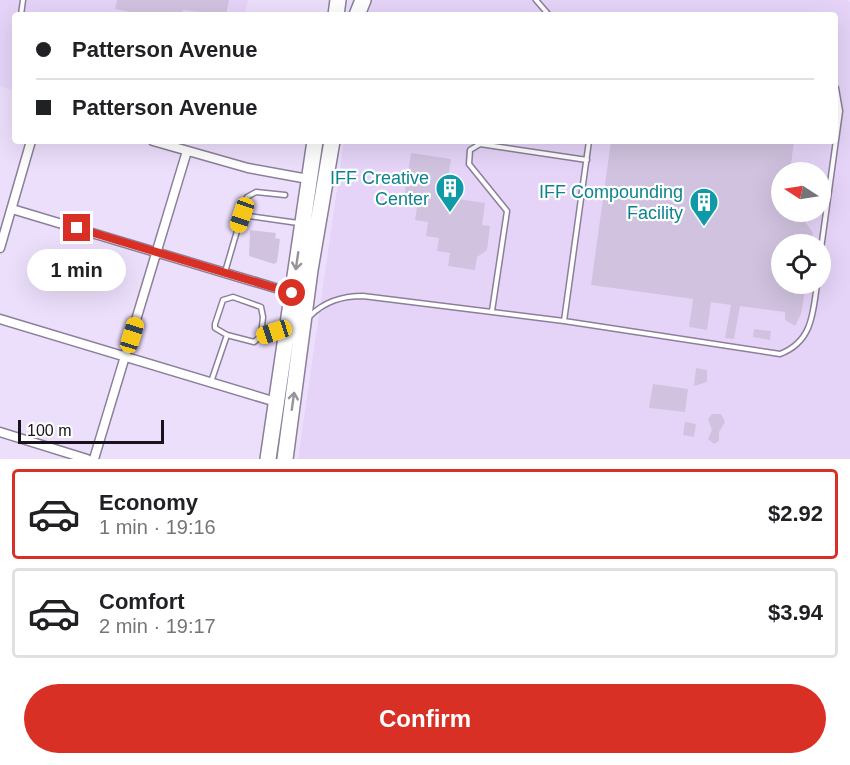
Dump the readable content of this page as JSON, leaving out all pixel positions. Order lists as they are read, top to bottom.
{
  "places": {
    "building": ["IFF Creative Center", "IFF Compounding Facility"]
  },
  "scale_bar": "100 m",
  "north": "left",
  "page": {
    "banner": ["Patterson Avenue", "Patterson Avenue"],
    "bubble": "1 min",
    "scale": "100 m",
    "list": [
      {
        "name": "Economy",
        "note": "1 min · 19:16",
        "value": "$2.92"
      },
      {
        "name": "Comfort",
        "note": "2 min · 19:17",
        "value": "$3.94"
      }
    ],
    "buttons": "Confirm"
  }
}
